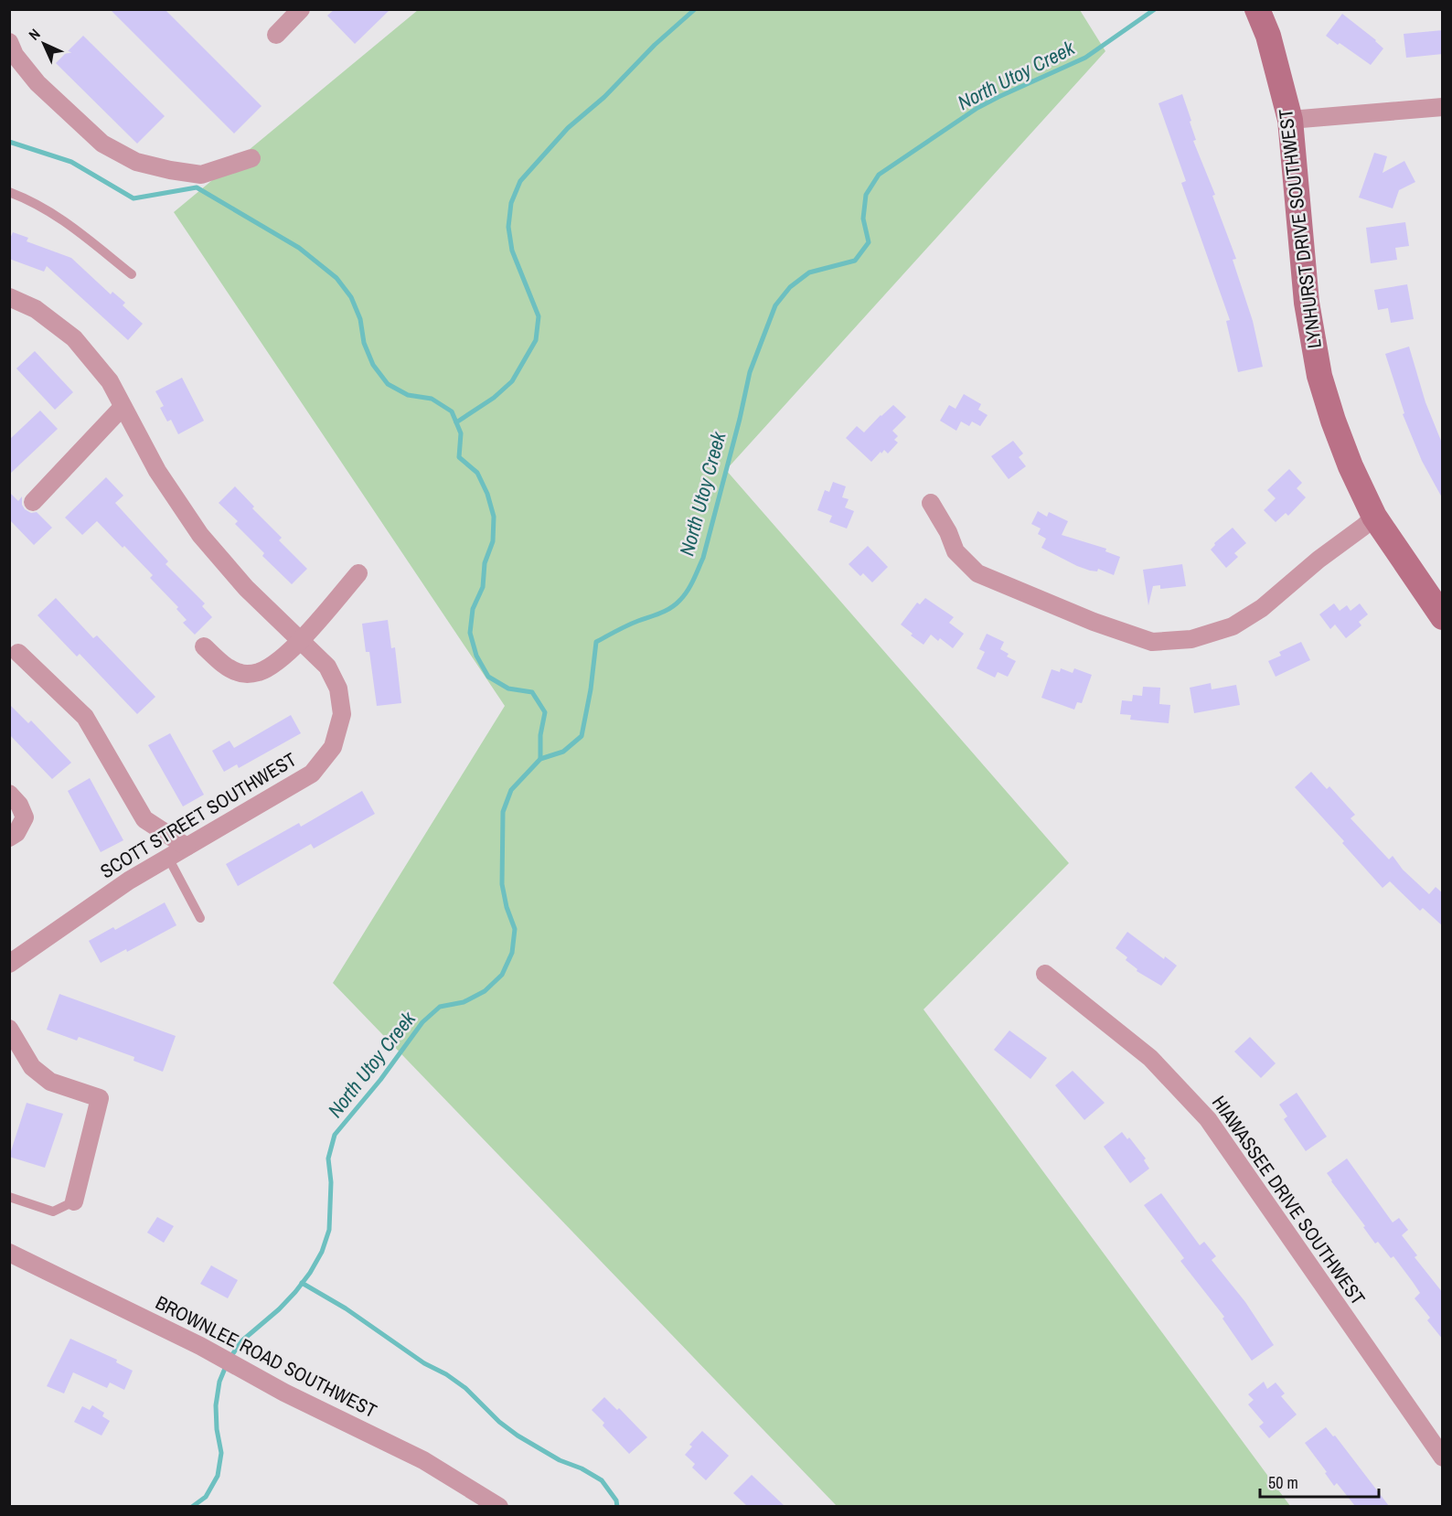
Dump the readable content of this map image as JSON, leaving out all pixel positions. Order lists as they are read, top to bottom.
{
  "streets": {
    "street": [
      "LYNHURST DRIVE SOUTHWEST",
      "SCOTT STREET SOUTHWEST",
      "HIAWASSEE DRIVE SOUTHWEST",
      "BROWNLEE ROAD SOUTHWEST"
    ]
  },
  "water": ["North Utoy Creek"],
  "scale_bar": "50 m",
  "north": "top left"
}
